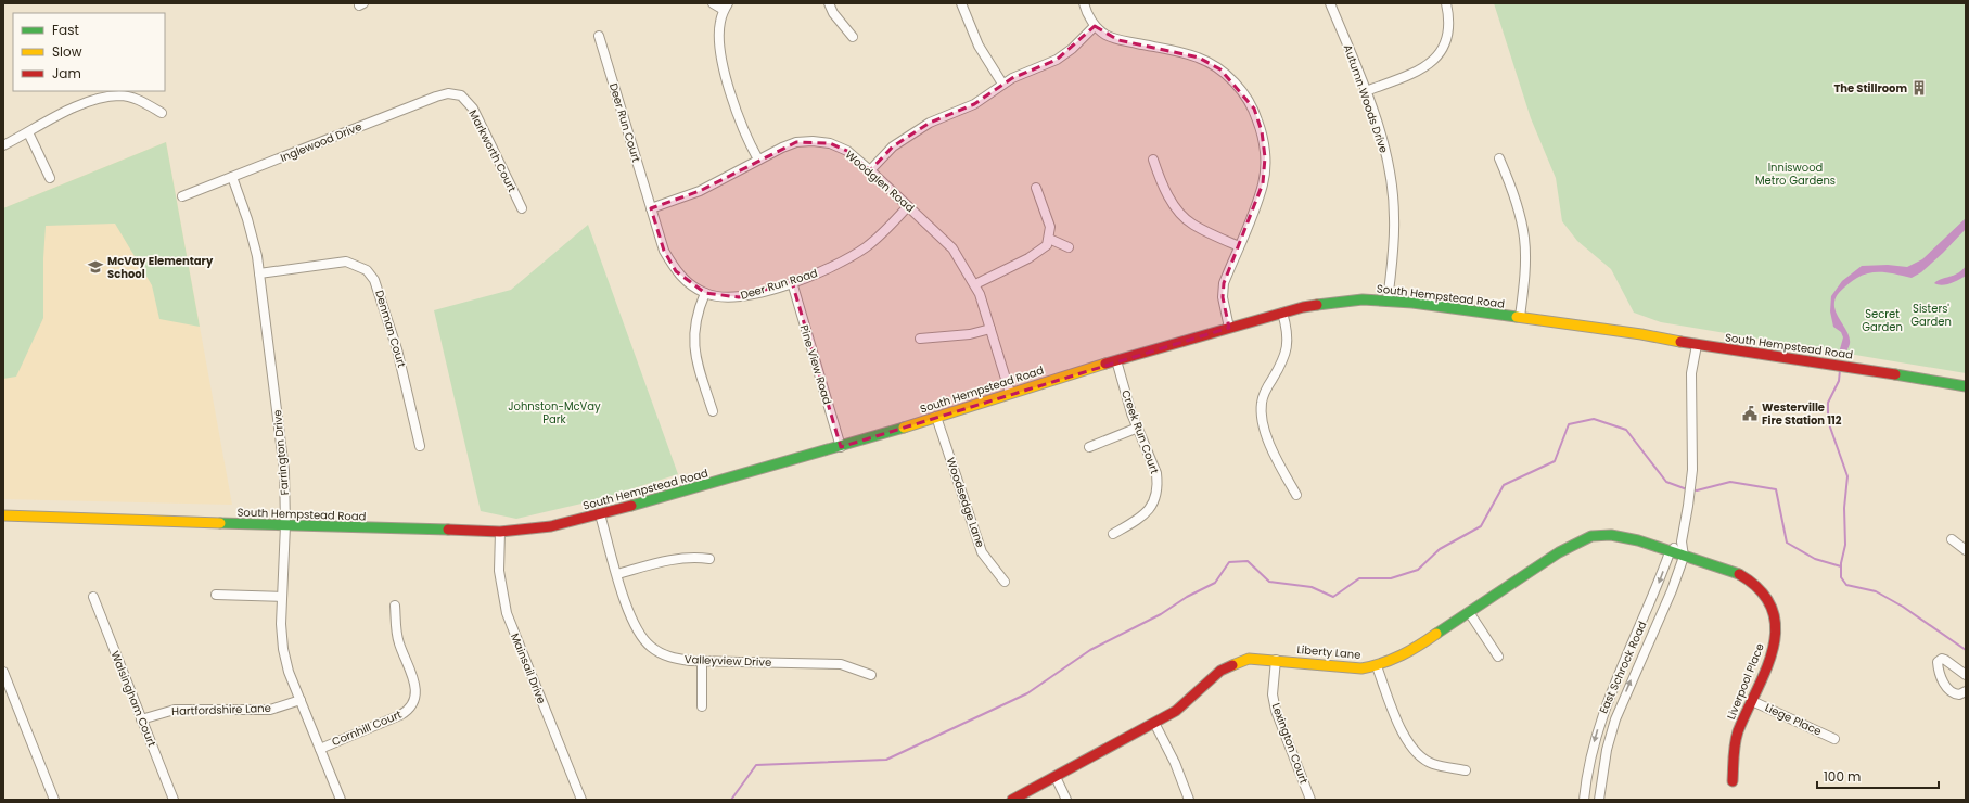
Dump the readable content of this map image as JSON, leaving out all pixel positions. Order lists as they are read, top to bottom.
{
  "streets": {
    "street": [
      "Autumn Woods Drive",
      "Deer Run Court",
      "Inglewood Drive",
      "Markworth Court",
      "Woodglen Road",
      "Deer Run Road",
      "South Hempstead Road",
      "Denman Court",
      "Pine View Road",
      "Creek Run Court",
      "Farrington Drive",
      "Woodsedge Lane",
      "Liberty Lane",
      "Valleyview Drive",
      "East Schrock Road",
      "Mainsail Drive",
      "Liverpool Place",
      "Walsingham Court",
      "Hartfordshire Lane",
      "Liege Place",
      "Cornhill Court",
      "Lexington Court"
    ]
  },
  "crossings": [
    ["Autumn Woods Drive", "South Hempstead Road"],
    ["Deer Run Court", "Woodglen Road"],
    ["Deer Run Court", "Deer Run Road"],
    ["Inglewood Drive", "Markworth Court"],
    ["Inglewood Drive", "Farrington Drive"],
    ["Woodglen Road", "Deer Run Road"],
    ["Woodglen Road", "South Hempstead Road"],
    ["Deer Run Road", "Pine View Road"],
    ["South Hempstead Road", "Pine View Road"],
    ["South Hempstead Road", "Creek Run Court"],
    ["South Hempstead Road", "Farrington Drive"],
    ["South Hempstead Road", "Woodsedge Lane"],
    ["South Hempstead Road", "Valleyview Drive"],
    ["South Hempstead Road", "East Schrock Road"],
    ["South Hempstead Road", "Mainsail Drive"],
    ["Denman Court", "Farrington Drive"],
    ["Farrington Drive", "Hartfordshire Lane"],
    ["Farrington Drive", "Cornhill Court"],
    ["Liberty Lane", "East Schrock Road"],
    ["Liberty Lane", "Liverpool Place"],
    ["Liberty Lane", "Lexington Court"],
    ["East Schrock Road", "Liverpool Place"],
    ["Liverpool Place", "Liege Place"],
    ["Walsingham Court", "Hartfordshire Lane"]
  ],
  "parks": [
    "Inniswood Metro Gardens",
    "Sisters' Garden",
    "Secret Garden",
    "Johnston-McVay Park"
  ],
  "places": {
    "building": ["The Stillroom"],
    "school or university": ["McVay Elementary School"],
    "public building": ["Westerville Fire Station 112"]
  },
  "legend": ["Fast", "Slow", "Jam"],
  "scale_bar": "100 m"
}
